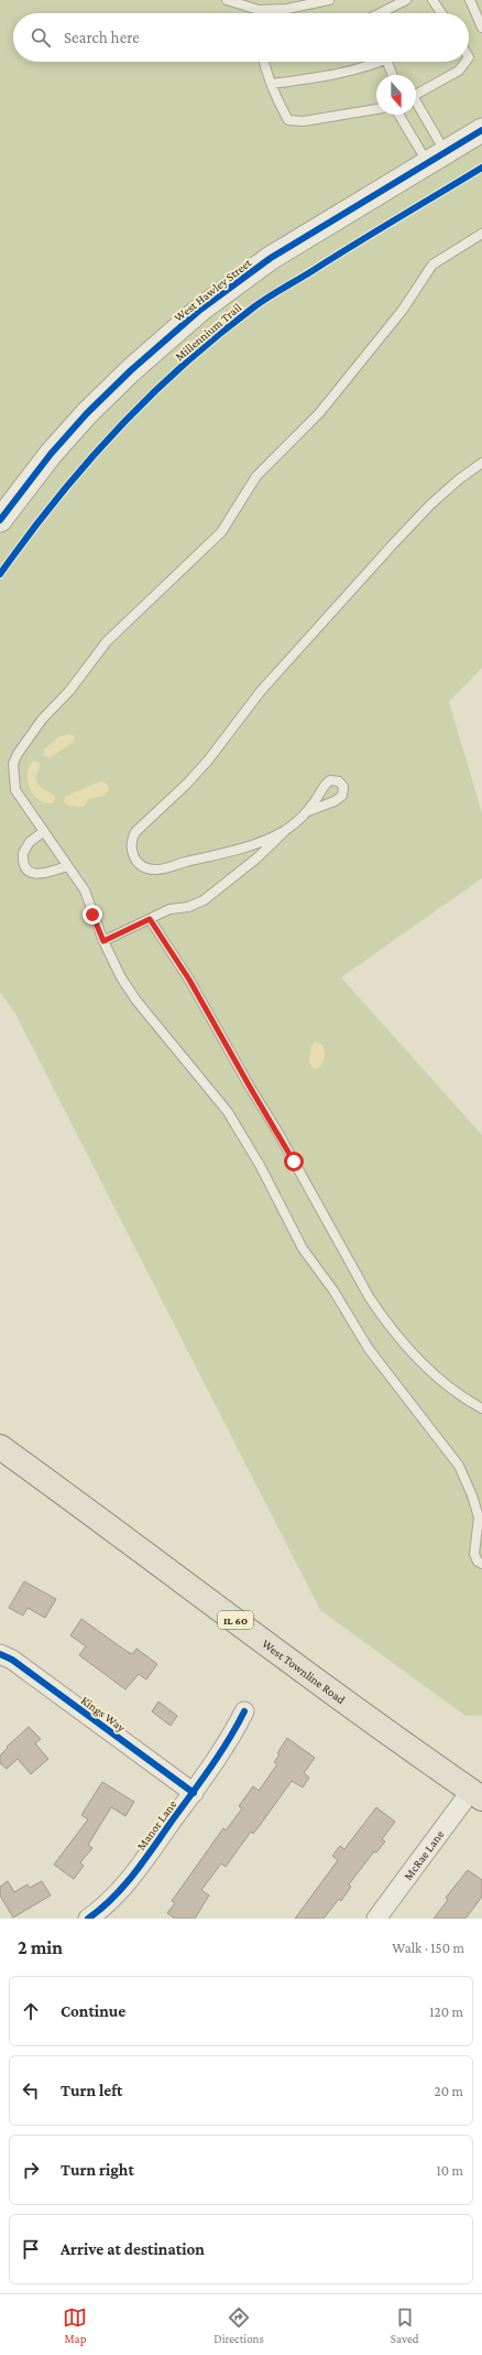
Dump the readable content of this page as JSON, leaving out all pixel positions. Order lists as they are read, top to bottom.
{
  "streets": {
    "main road": ["IL 60", "West Townline Road"],
    "street": [
      "West Hawley Street",
      "Kings Way",
      "Manor Lane",
      "McRae Lane"
    ],
    "cycle path": ["Millennium Trail"]
  },
  "crossings": [
    ["West Townline Road", "McRae Lane"],
    ["Kings Way", "Manor Lane"]
  ],
  "north": "bottom",
  "page": {
    "search": "Search here",
    "heading": ["2 min", "Walk · 150 m"],
    "list": [
      ["Continue", "120 m"],
      ["Turn left", "20 m"],
      ["Turn right", "10 m"],
      "Arrive at destination"
    ],
    "nav": ["Map", "Directions", "Saved"]
  }
}
